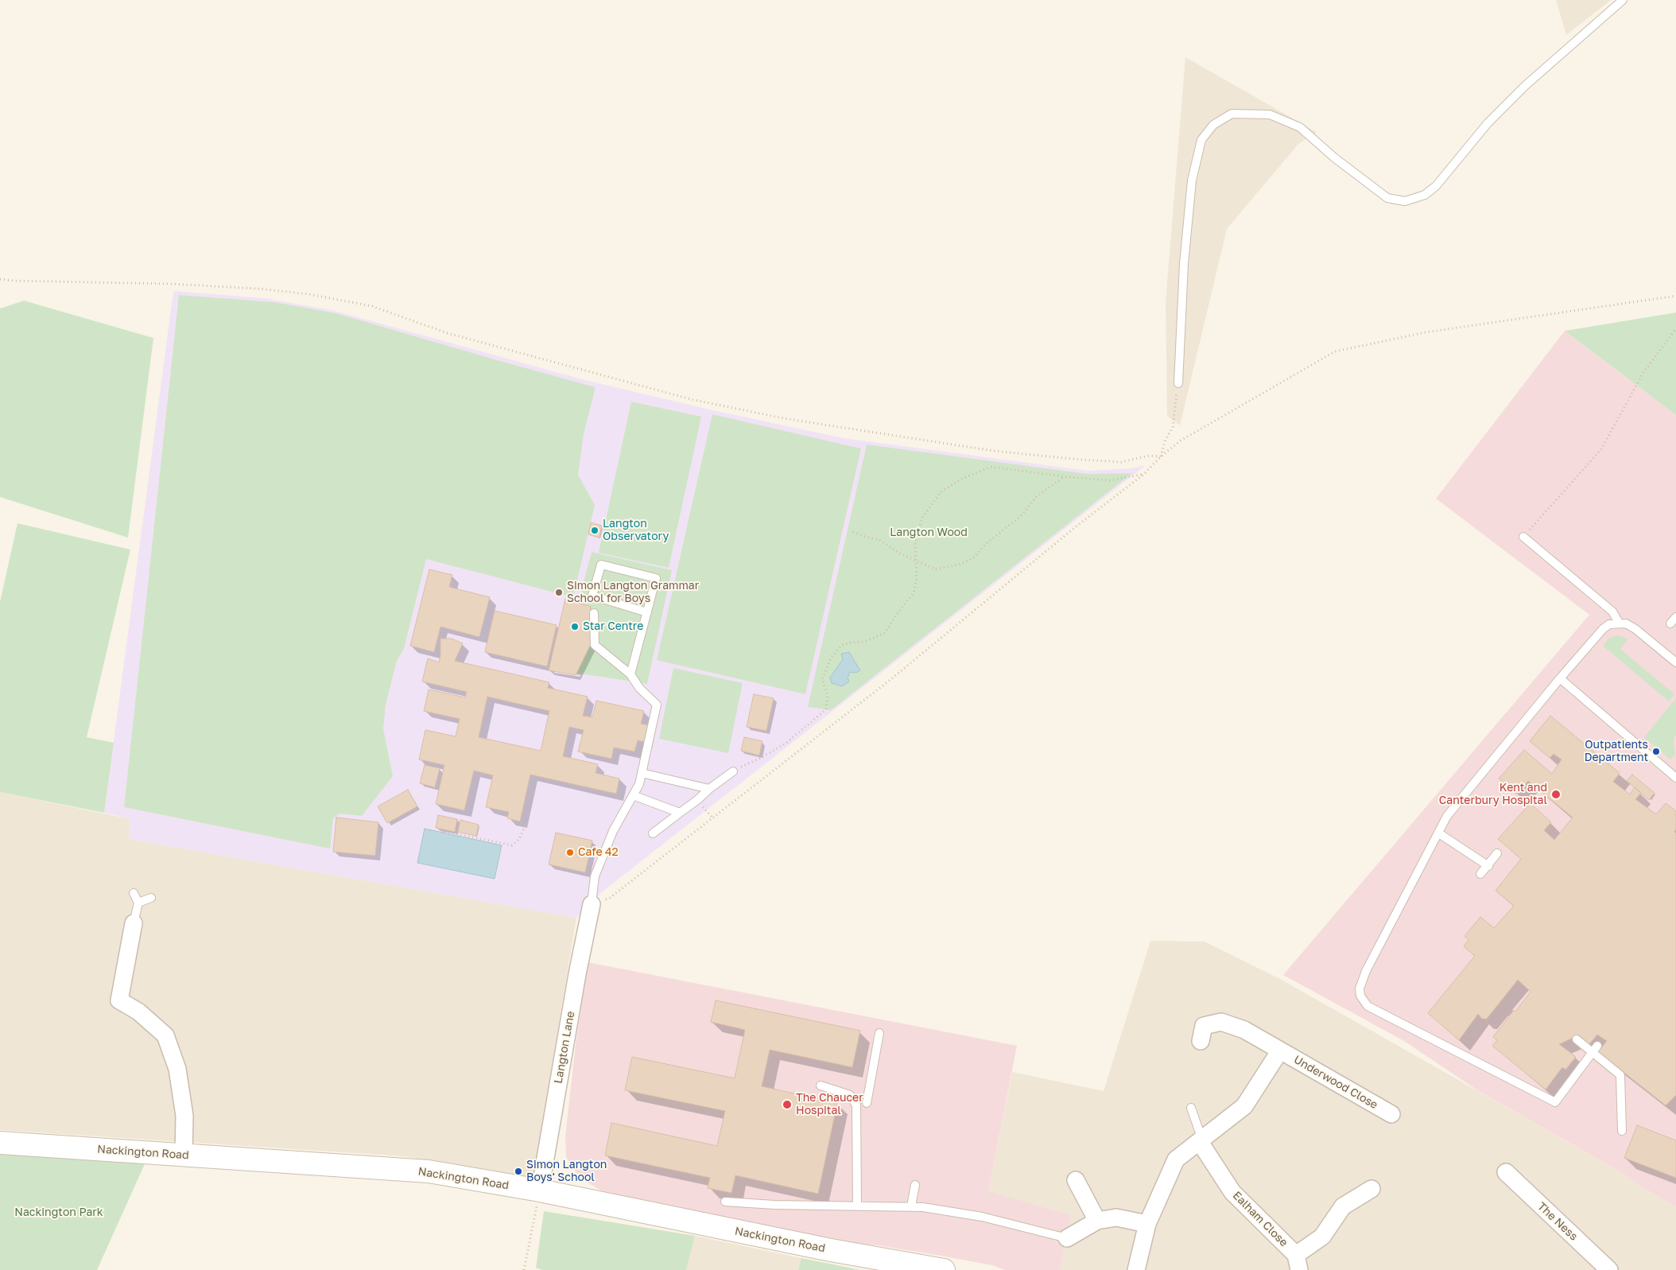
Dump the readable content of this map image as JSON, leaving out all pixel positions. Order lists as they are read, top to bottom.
{
  "streets": {
    "main road": ["Nackington Road"],
    "street": [
      "Langton Lane",
      "Underwood Close",
      "Ealham Close",
      "The Ness"
    ]
  },
  "crossings": [
    ["Langton Lane", "Nackington Road"],
    ["Underwood Close", "Ealham Close"]
  ],
  "parks": ["Langton Wood", "Nackington Park"],
  "places": [
    "Langton Observatory",
    "Simon Langton Grammar School for Boys",
    "Star Centre",
    "Outpatients Department",
    "Kent and Canterbury Hospital",
    "Cafe 42",
    "The Chaucer Hospital",
    "Simon Langton Boys' School"
  ]
}
